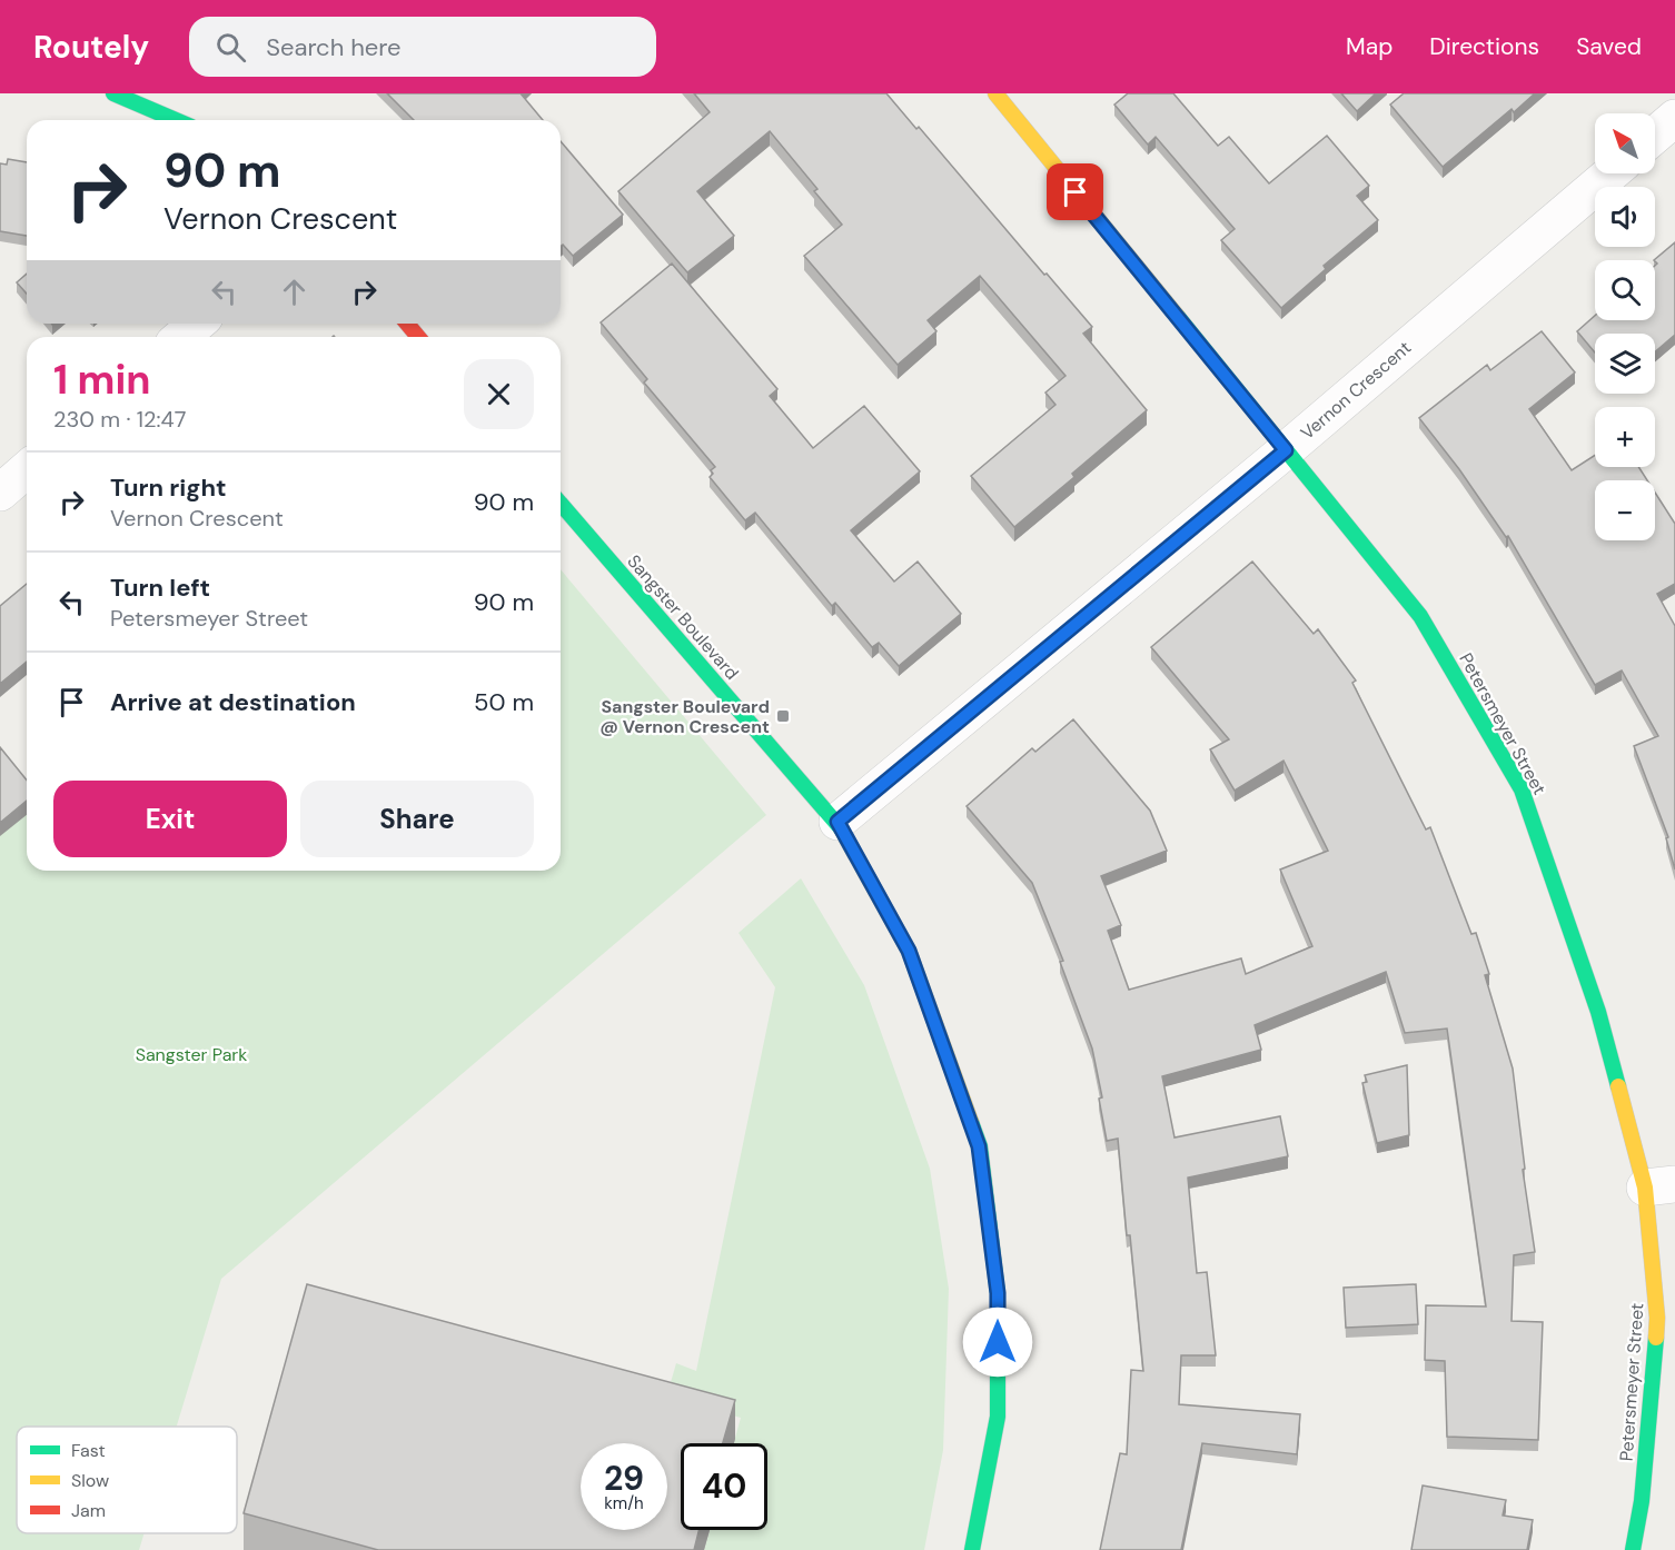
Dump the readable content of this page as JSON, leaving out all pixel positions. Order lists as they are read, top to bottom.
{
  "streets": {
    "street": ["Vernon Crescent", "Sangster Boulevard", "Petersmeyer Street"]
  },
  "crossings": [
    ["Vernon Crescent", "Sangster Boulevard"],
    ["Vernon Crescent", "Petersmeyer Street"]
  ],
  "parks": ["Sangster Park"],
  "places": {
    "transit": ["Sangster Boulevard @ Vernon Crescent"]
  },
  "legend": ["Fast", "Slow", "Jam"],
  "north": "top left",
  "page": {
    "header": "Routely",
    "search": "Search here",
    "nav": ["Map", "Directions", "Saved"],
    "map_buttons": ["+", "−"],
    "turn": ["90 m", "Vernon Crescent"],
    "heading": ["1 min", "230 m · 12:47"],
    "list": [
      {
        "name": "Turn right",
        "note": "Vernon Crescent",
        "value": "90 m"
      },
      {
        "name": "Turn left",
        "note": "Petersmeyer Street",
        "value": "90 m"
      },
      {
        "name": "Arrive at destination",
        "value": "50 m"
      }
    ],
    "buttons": ["Exit", "Share"],
    "speed": "29 km/h",
    "limit": "40"
  }
}
